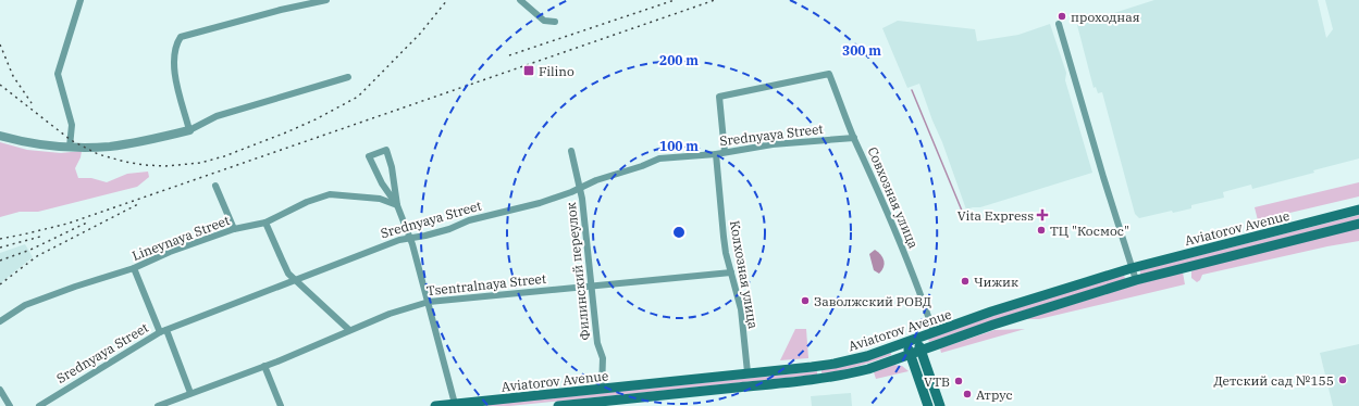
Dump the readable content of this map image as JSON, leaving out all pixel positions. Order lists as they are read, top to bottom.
{
  "streets": {
    "main road": ["Aviatorov Avenue"],
    "street": [
      "Srednyaya Street",
      "Совхозная улица",
      "Lineynaya Street",
      "Филинский переулок",
      "Колхозная улица",
      "Tsentralnaya Street"
    ]
  },
  "crossings": [
    ["Srednyaya Street", "Совхозная улица"],
    ["Srednyaya Street", "Филинский переулок"],
    ["Srednyaya Street", "Колхозная улица"],
    ["Совхозная улица", "Aviatorov Avenue"],
    ["Aviatorov Avenue", "Филинский переулок"],
    ["Aviatorov Avenue", "Колхозная улица"],
    ["Филинский переулок", "Tsentralnaya Street"],
    ["Колхозная улица", "Tsentralnaya Street"]
  ],
  "places": {
    "other": [
      "проходная",
      "ТЦ \"Космос\"",
      "Чижик",
      "Заволжский РОВД",
      "Детский сад №155",
      "VTB",
      "Атрус"
    ],
    "transit": ["Filino"],
    "health": ["Vita Express"]
  },
  "rings": ["300 m", "200 m", "100 m"]
}
